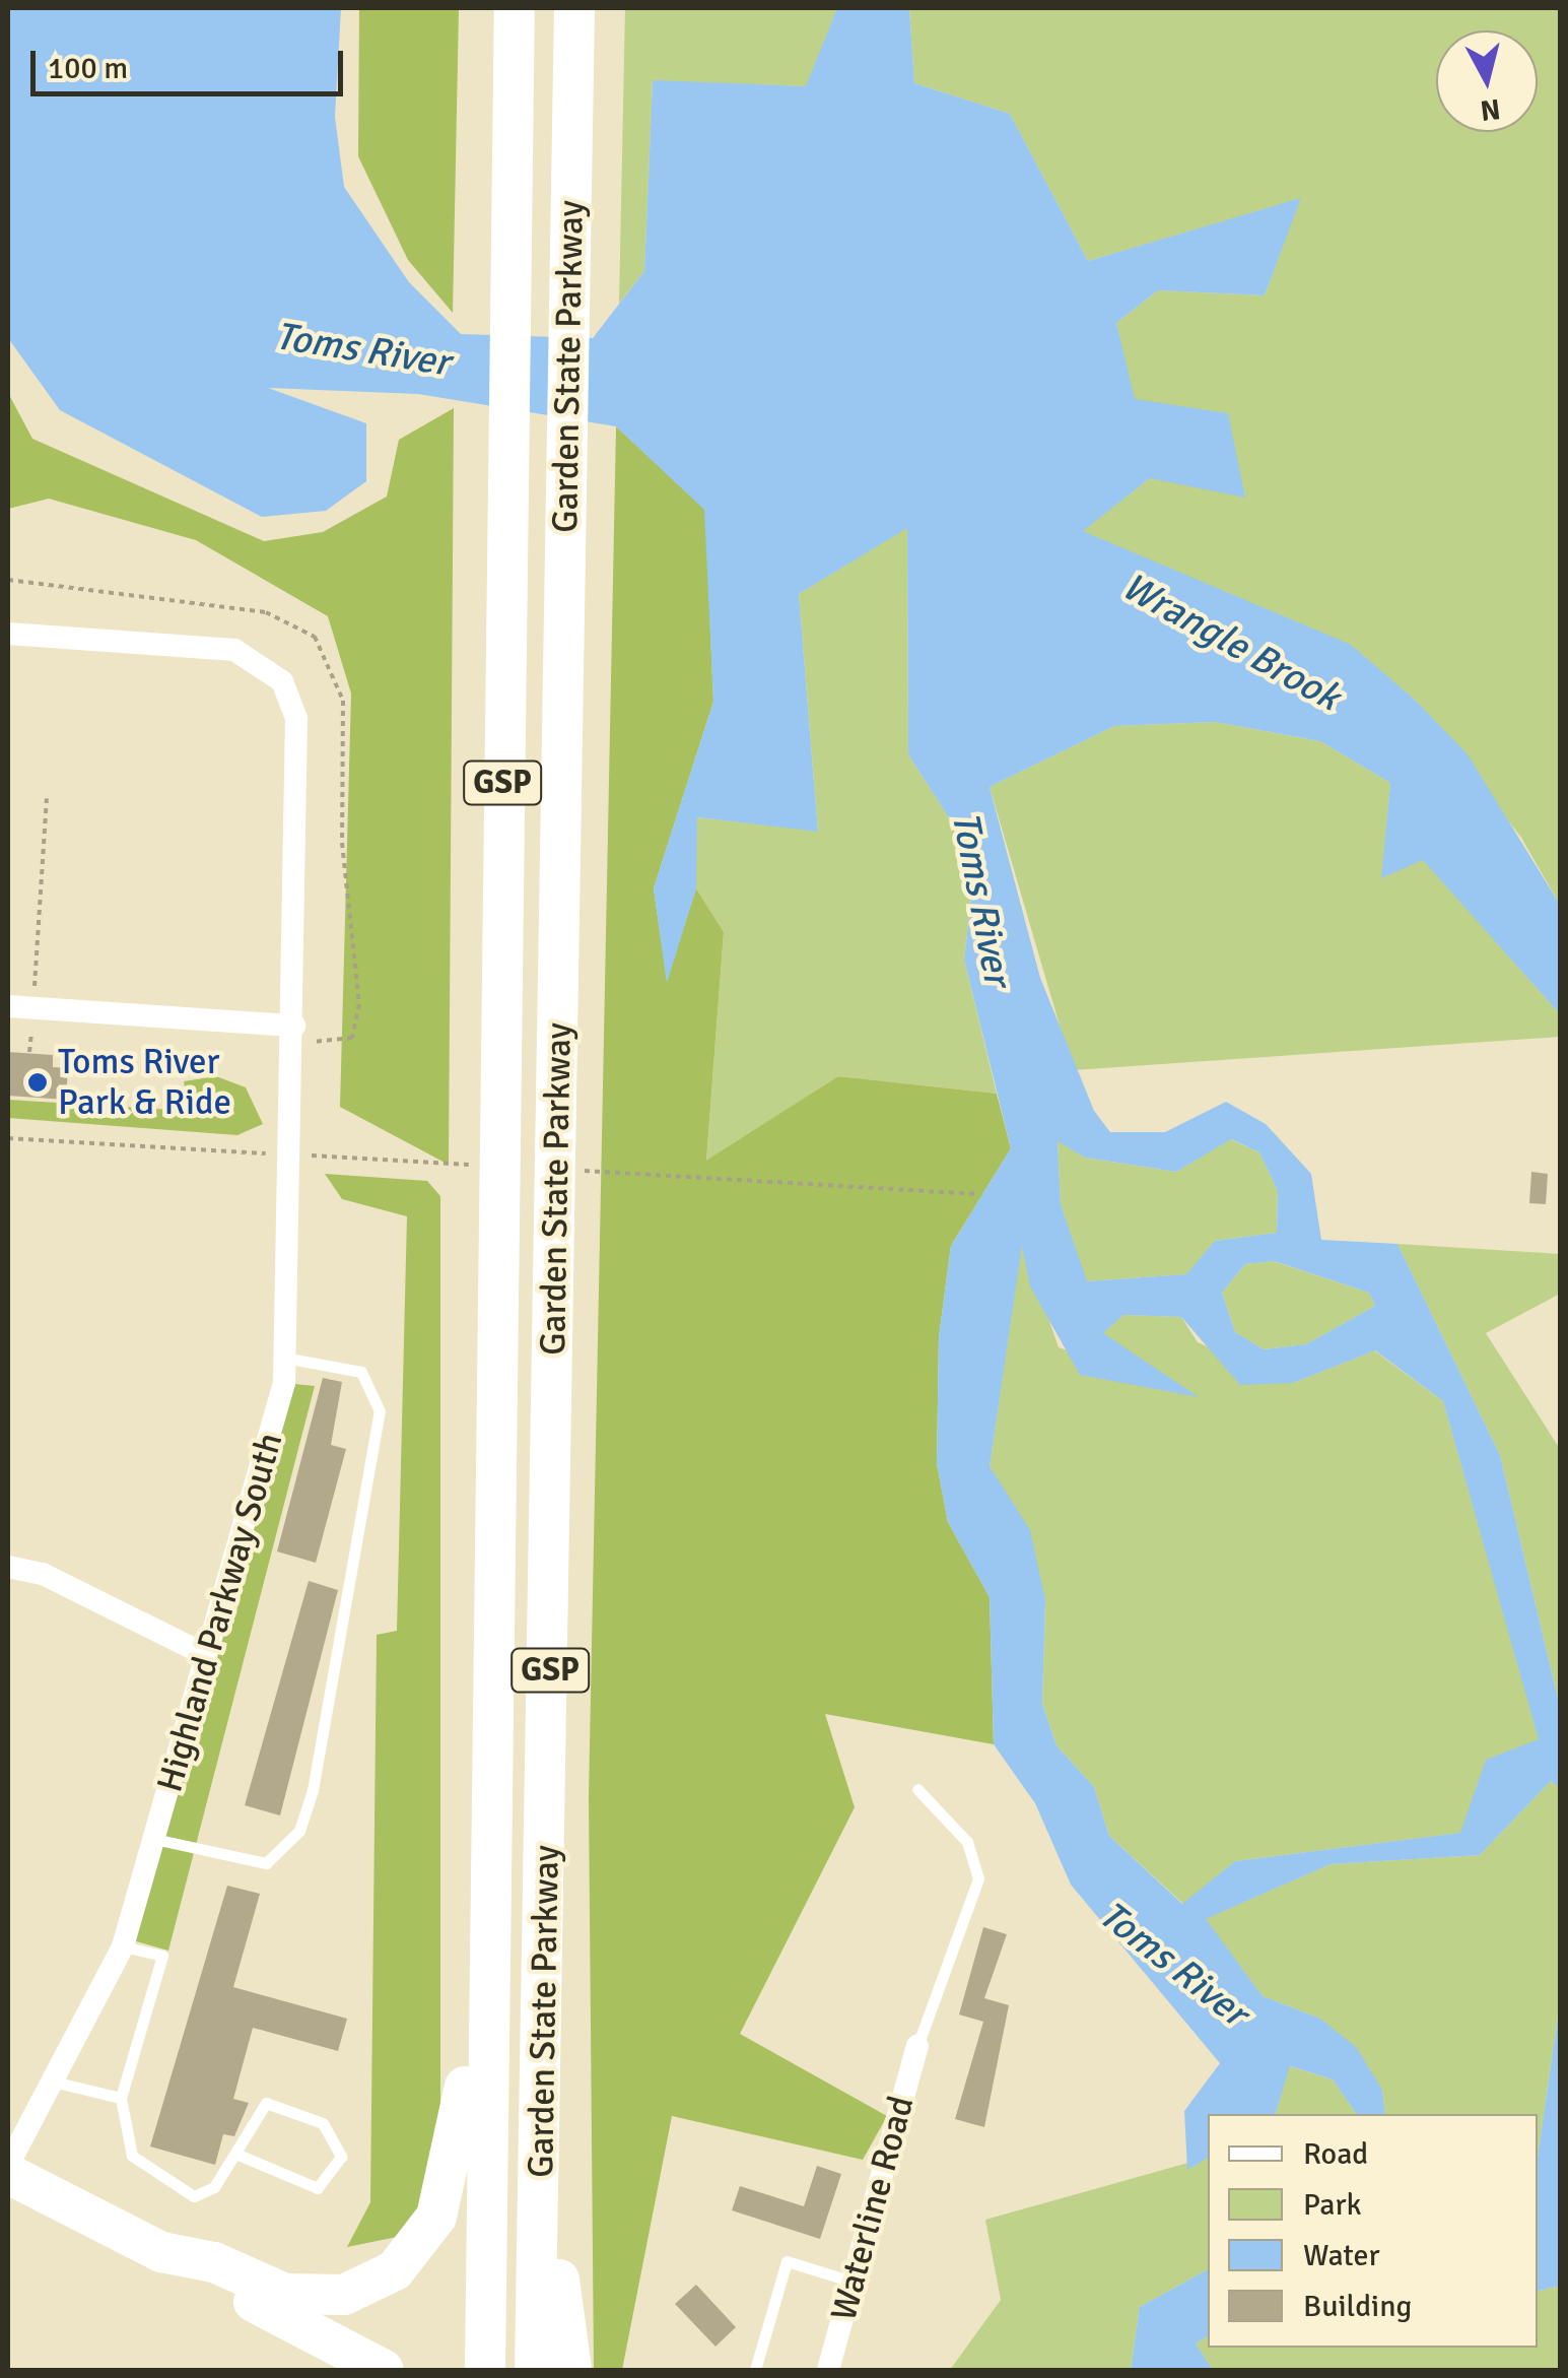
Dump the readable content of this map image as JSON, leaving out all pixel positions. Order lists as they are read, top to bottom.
{
  "streets": {
    "highway": ["Garden State Parkway", "GSP"],
    "street": ["Highland Parkway South", "Waterline Road"]
  },
  "water": ["Toms River", "Wrangle Brook"],
  "places": ["Toms River Park & Ride"],
  "legend": [
    "Road",
    "Park",
    "Water",
    "Building"
  ],
  "scale_bar": "100 m",
  "north": "bottom"
}
